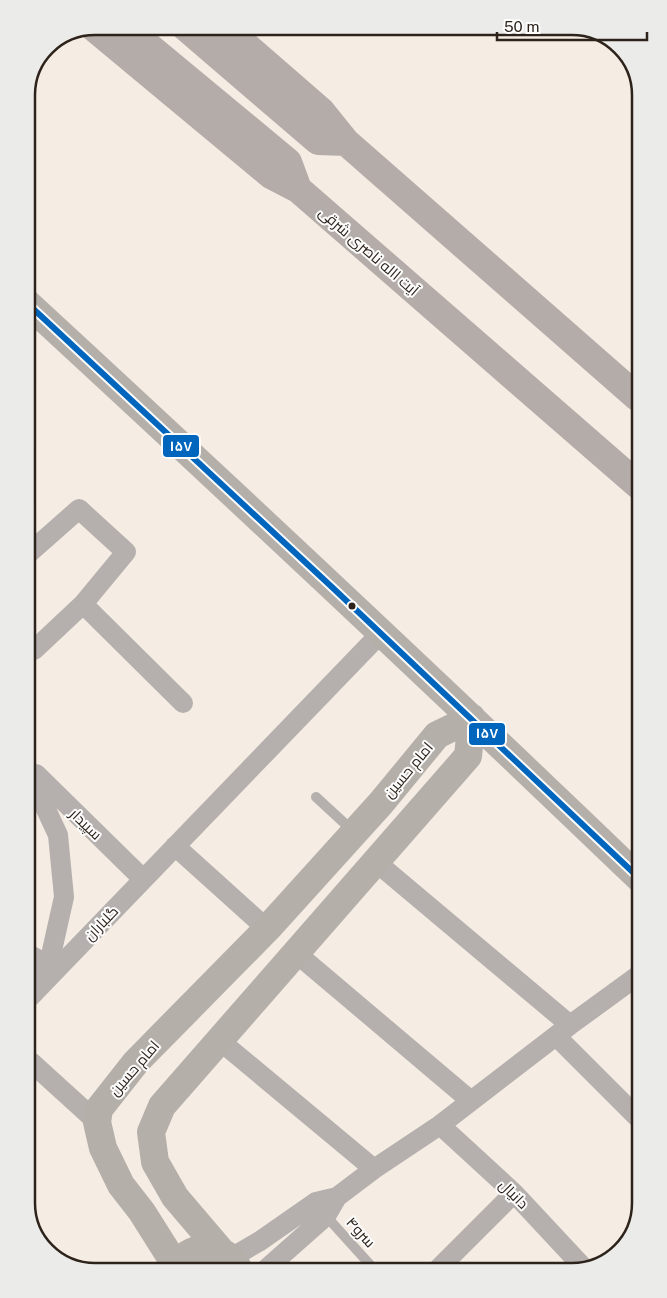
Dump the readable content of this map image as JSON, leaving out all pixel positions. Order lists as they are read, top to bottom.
{
  "streets": {
    "highway": ["آیت االه ناصری شرقی"],
    "street": [
      "امام حسین",
      "سپیدار",
      "گلباران",
      "دانیال"
    ],
    "lane": ["سرو۴"]
  },
  "crossings": [
    ["سپیدار", "گلباران"]
  ],
  "lines": ["transit line ۱۵۷"],
  "scale_bar": "50 m"
}
